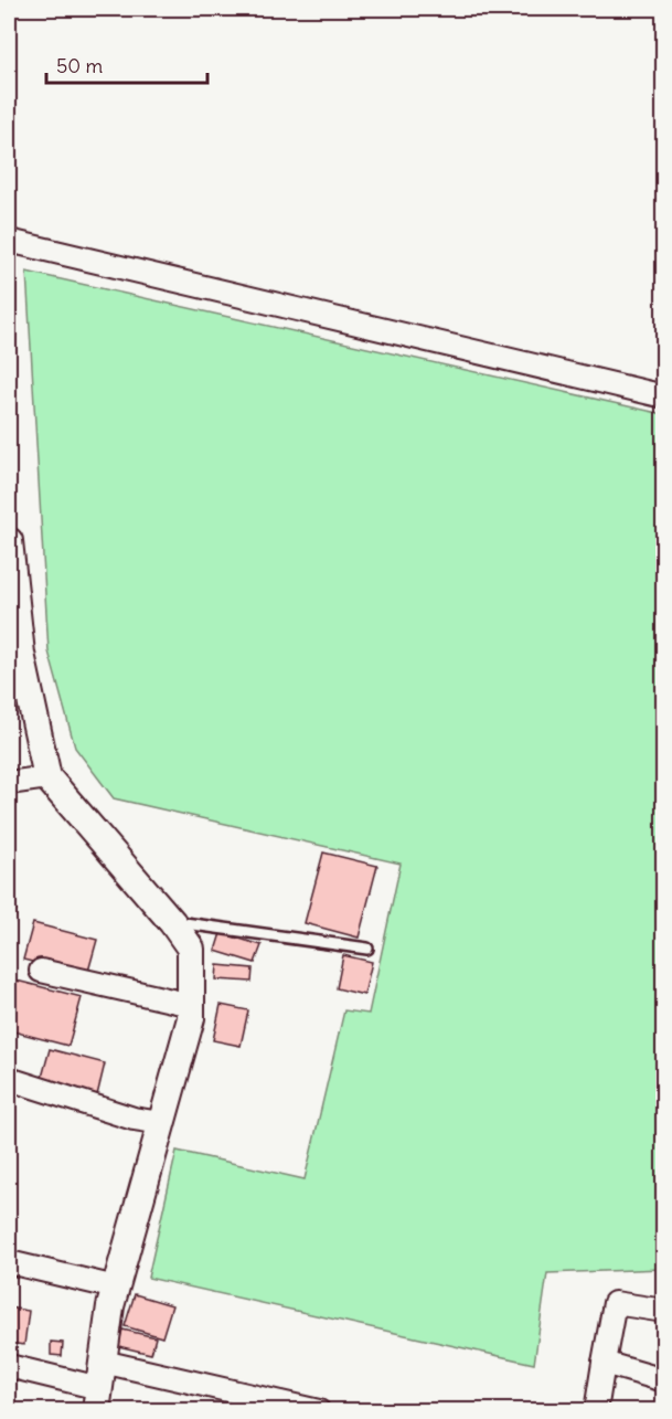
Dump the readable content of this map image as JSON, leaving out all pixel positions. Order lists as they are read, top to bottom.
{
  "scale_bar": "50 m"
}
